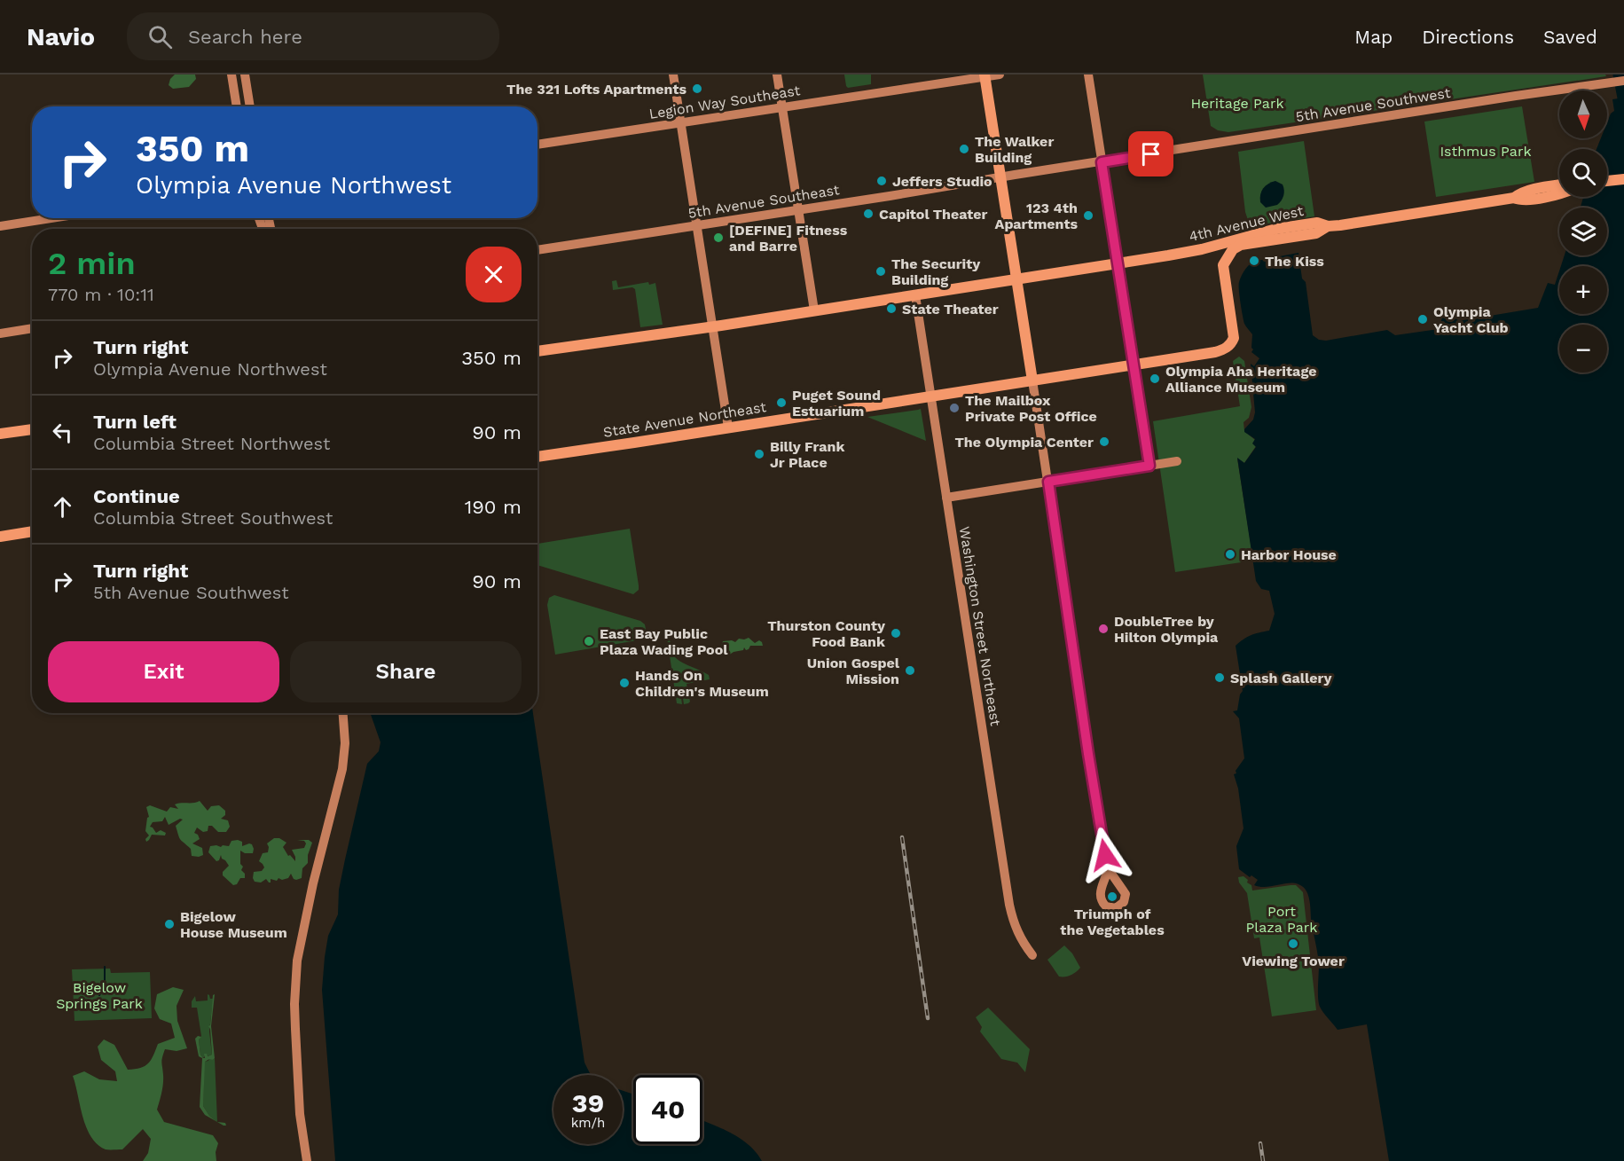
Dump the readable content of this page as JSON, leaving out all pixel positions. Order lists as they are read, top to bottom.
{
  "streets": {
    "main road": ["4th Avenue West", "State Avenue Northeast"],
    "street": [
      "Legion Way Southeast",
      "5th Avenue Southwest",
      "5th Avenue Southeast",
      "Washington Street Northeast"
    ]
  },
  "crossings": [
    ["5th Avenue Southwest", "5th Avenue Southeast"],
    ["4th Avenue West", "Washington Street Northeast"],
    ["State Avenue Northeast", "Washington Street Northeast"]
  ],
  "parks": [
    "Heritage Park",
    "Isthmus Park",
    "Port Plaza Park",
    "Bigelow Springs Park"
  ],
  "places": [
    "The 321 Lofts Apartments",
    "The Walker Building",
    "Jeffers Studio",
    "Capitol Theater",
    "123 4th Apartments",
    "[DEFINE] Fitness and Barre",
    "The Kiss",
    "The Security Building",
    "State Theater",
    "Olympia Yacht Club",
    "Olympia Aha Heritage Alliance Museum",
    "Puget Sound Estuarium",
    "The Mailbox Private Post Office",
    "The Olympia Center",
    "Billy Frank Jr Place",
    "Harbor House",
    "DoubleTree by Hilton Olympia",
    "Thurston County Food Bank",
    "East Bay Public Plaza Wading Pool",
    "Union Gospel Mission",
    "Splash Gallery",
    "Hands On Children's Museum",
    "Triumph of the Vegetables",
    "Bigelow House Museum",
    "Viewing Tower"
  ],
  "north": "bottom",
  "page": {
    "header": "Navio",
    "search": "Search here",
    "nav": ["Map", "Directions", "Saved"],
    "map_buttons": ["+", "−"],
    "turn": ["350 m", "Olympia Avenue Northwest"],
    "heading": ["2 min", "770 m · 10:11"],
    "list": [
      {
        "name": "Turn right",
        "note": "Olympia Avenue Northwest",
        "value": "350 m"
      },
      {
        "name": "Turn left",
        "note": "Columbia Street Northwest",
        "value": "90 m"
      },
      {
        "name": "Continue",
        "note": "Columbia Street Southwest",
        "value": "190 m"
      },
      {
        "name": "Turn right",
        "note": "5th Avenue Southwest",
        "value": "90 m"
      }
    ],
    "buttons": ["Exit", "Share"],
    "speed": "39 km/h",
    "limit": "40"
  }
}
